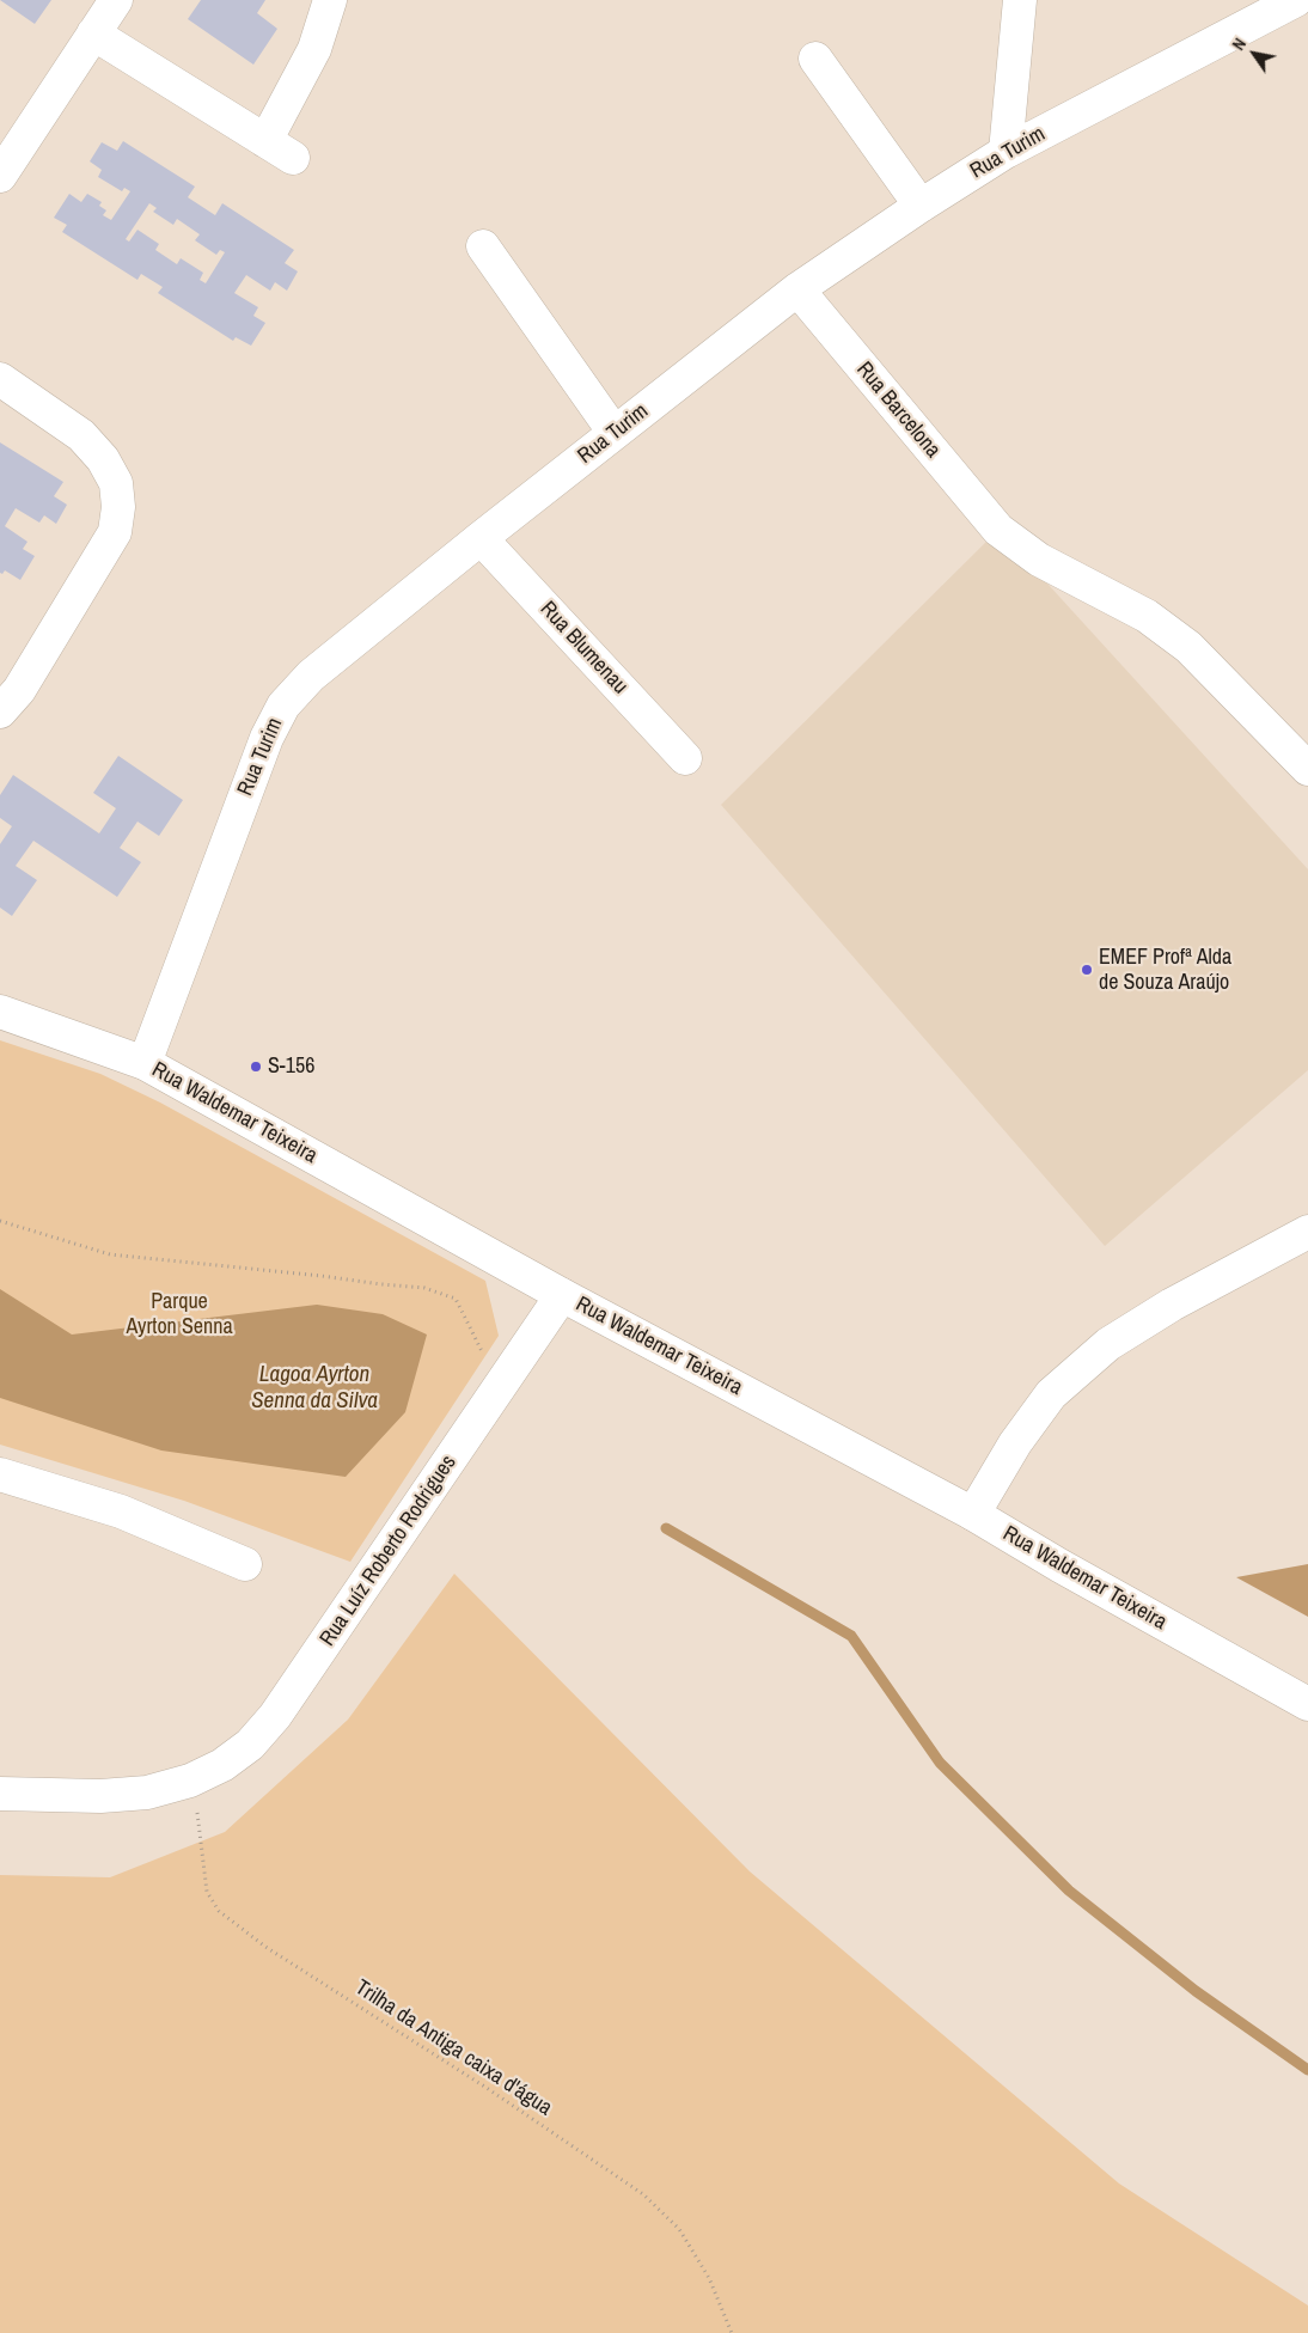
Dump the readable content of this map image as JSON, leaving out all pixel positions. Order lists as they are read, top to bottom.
{
  "streets": {
    "street": [
      "Rua Turim",
      "Rua Barcelona",
      "Rua Blumenau",
      "Rua Waldemar Teixeira",
      "Rua Luíz Roberto Rodrigues"
    ],
    "path": ["Trilha da Antiga caixa d'água"]
  },
  "crossings": [
    ["Rua Turim", "Rua Barcelona"],
    ["Rua Turim", "Rua Blumenau"],
    ["Rua Turim", "Rua Waldemar Teixeira"],
    ["Rua Waldemar Teixeira", "Rua Luíz Roberto Rodrigues"],
    ["Rua Luíz Roberto Rodrigues", "Trilha da Antiga caixa d'água"]
  ],
  "water": ["Lagoa Ayrton Senna da Silva"],
  "parks": ["Parque Ayrton Senna"],
  "places": ["EMEF Profª Alda de Souza Araújo", "S-156"],
  "north": "top left"
}
